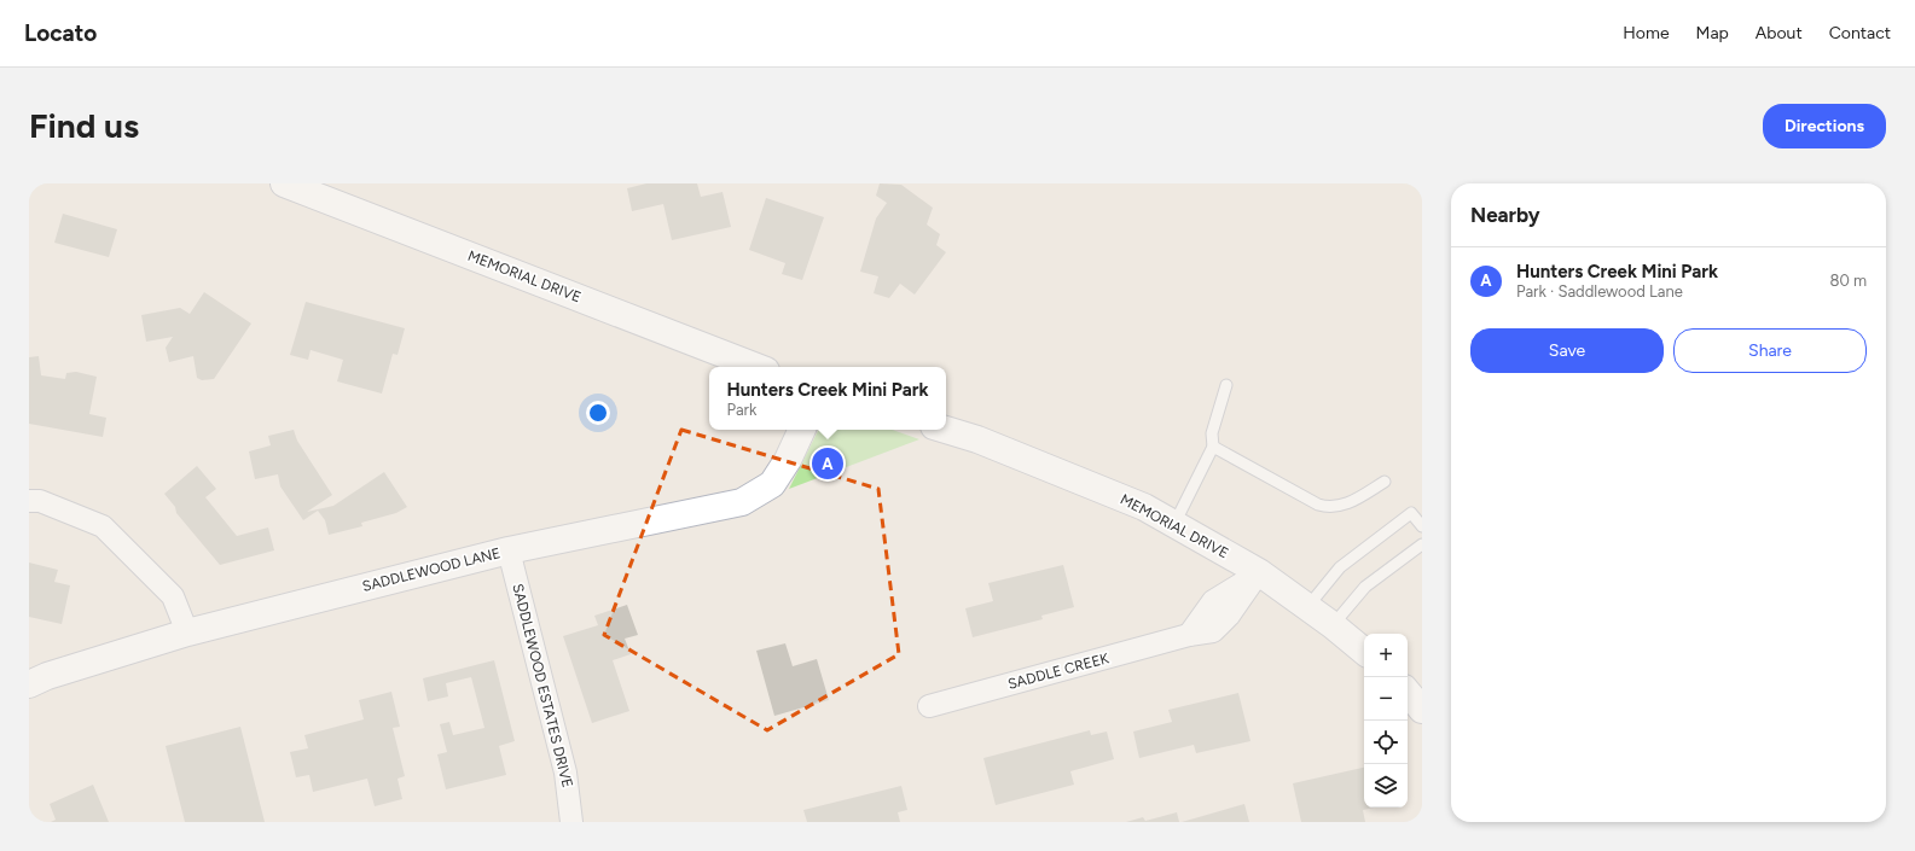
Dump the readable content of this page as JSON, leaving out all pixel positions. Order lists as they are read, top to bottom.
{
  "streets": {
    "street": [
      "MEMORIAL DRIVE",
      "SADDLEWOOD LANE",
      "SADDLE CREEK",
      "SADDLEWOOD ESTATES DRIVE"
    ]
  },
  "crossings": [
    ["MEMORIAL DRIVE", "SADDLE CREEK"],
    ["SADDLEWOOD LANE", "SADDLEWOOD ESTATES DRIVE"]
  ],
  "page": {
    "header": "Locato",
    "nav": [
      "Home",
      "Map",
      "About",
      "Contact"
    ],
    "buttons": [
      "Directions",
      ["Save", "Share"]
    ],
    "title": "Find us",
    "heading": "Nearby",
    "list": [
      {
        "mark": "A",
        "name": "Hunters Creek Mini Park",
        "note": "Park · Saddlewood Lane",
        "value": "80 m"
      }
    ],
    "popup": ["Hunters Creek Mini Park", "Park"],
    "pins": "A",
    "map_buttons": ["+", "−"]
  }
}
